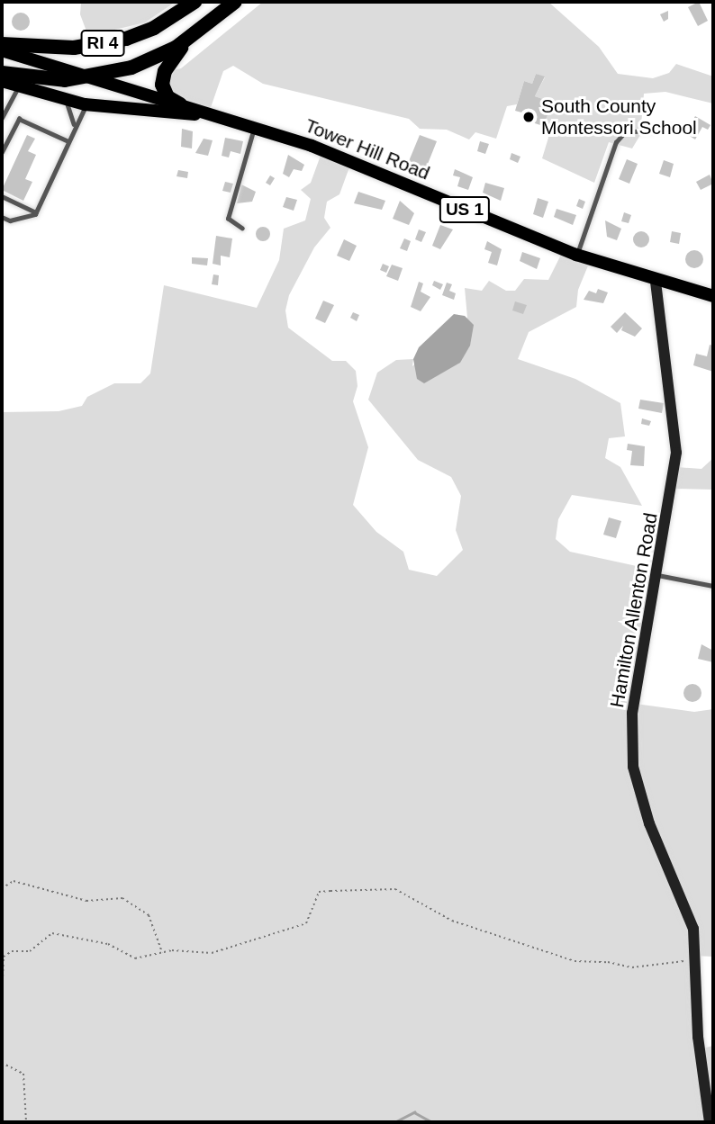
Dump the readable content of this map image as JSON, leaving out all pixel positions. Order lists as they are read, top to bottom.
{
  "streets": {
    "highway": ["RI 4"],
    "main road": ["Tower Hill Road", "US 1"],
    "street": ["Hamilton Allenton Road"]
  },
  "crossings": [
    ["RI 4", "Tower Hill Road"],
    ["Tower Hill Road", "Hamilton Allenton Road"]
  ],
  "places": ["South County Montessori School"]
}
